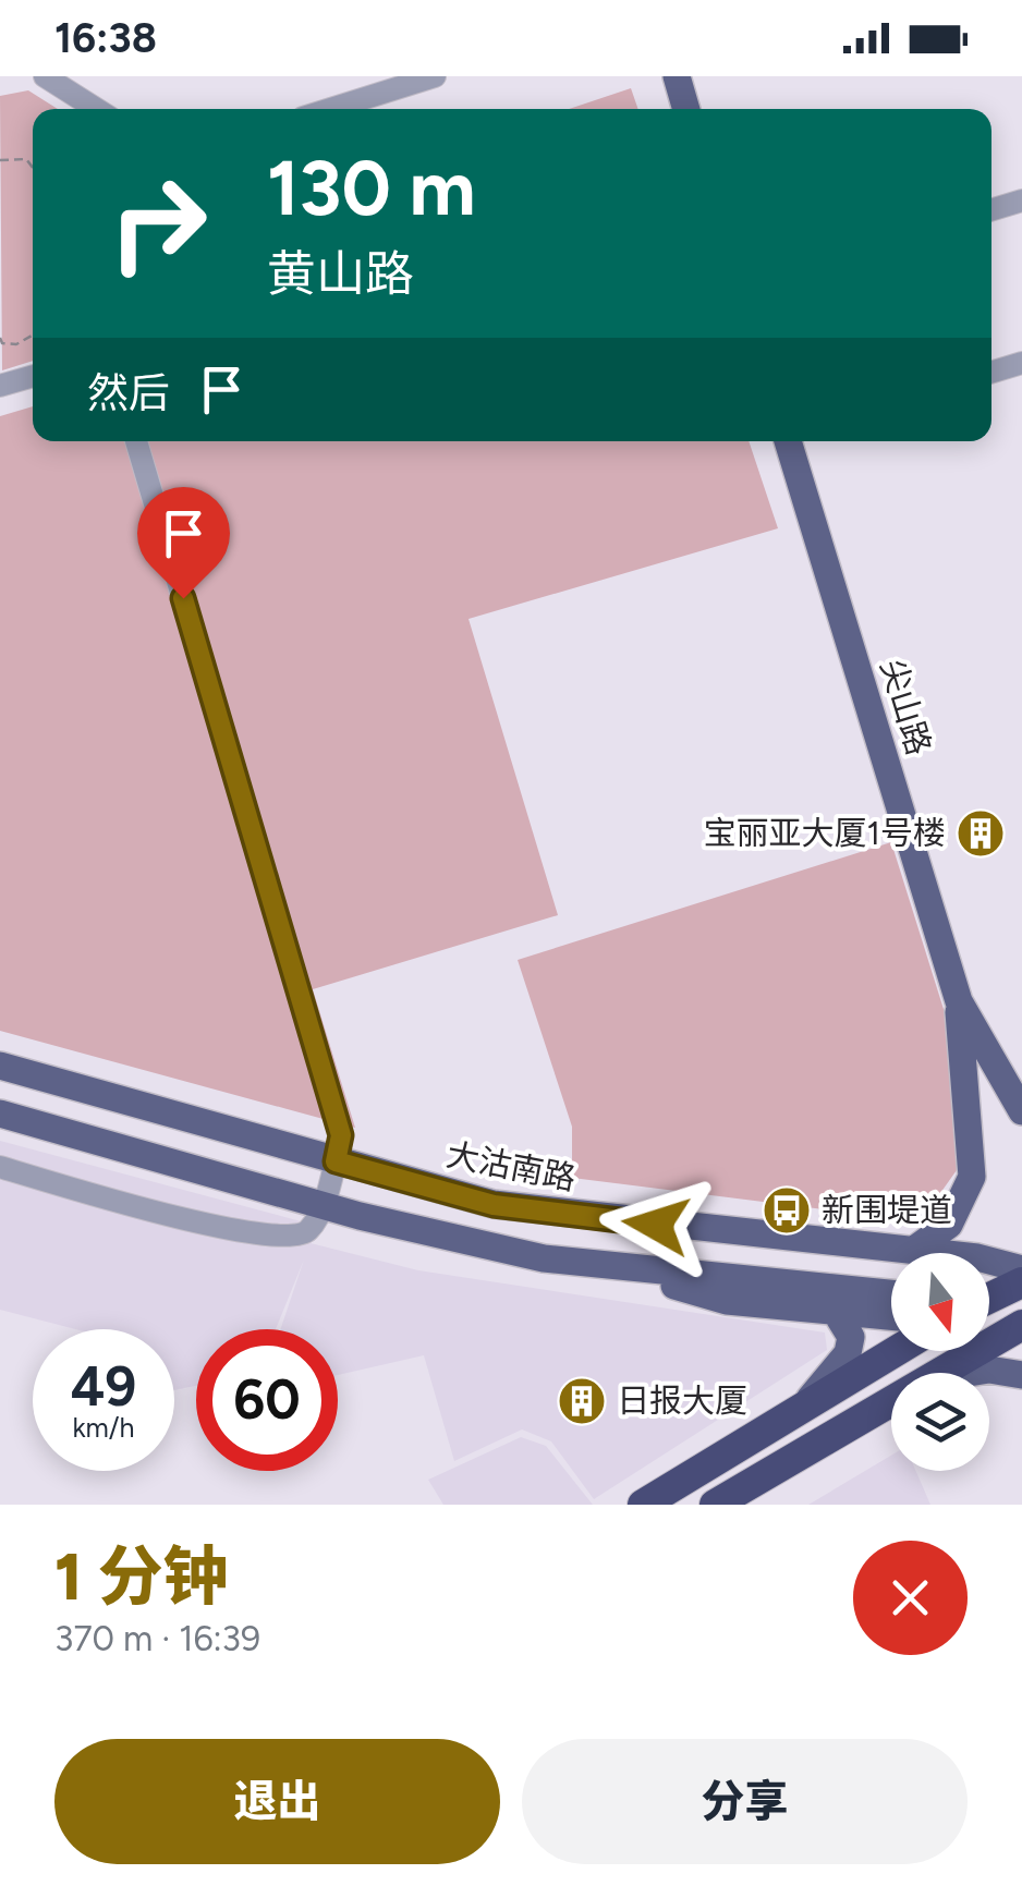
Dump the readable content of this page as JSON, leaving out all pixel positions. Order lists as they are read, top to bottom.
{
  "streets": {
    "main road": ["尖山路", "大沽南路"]
  },
  "crossings": [
    ["尖山路", "大沽南路"]
  ],
  "places": {
    "building": ["宝丽亚大厦1号楼", "日报大厦"],
    "bus stop": ["新围堤道"]
  },
  "north": "bottom",
  "page": {
    "status": "16:38",
    "turn": ["130 m", "黄山路"],
    "then": "然后",
    "speed": "49 km/h",
    "limit": "60",
    "heading": ["1 分钟", "370 m · 16:39"],
    "buttons": ["退出", "分享"]
  }
}
